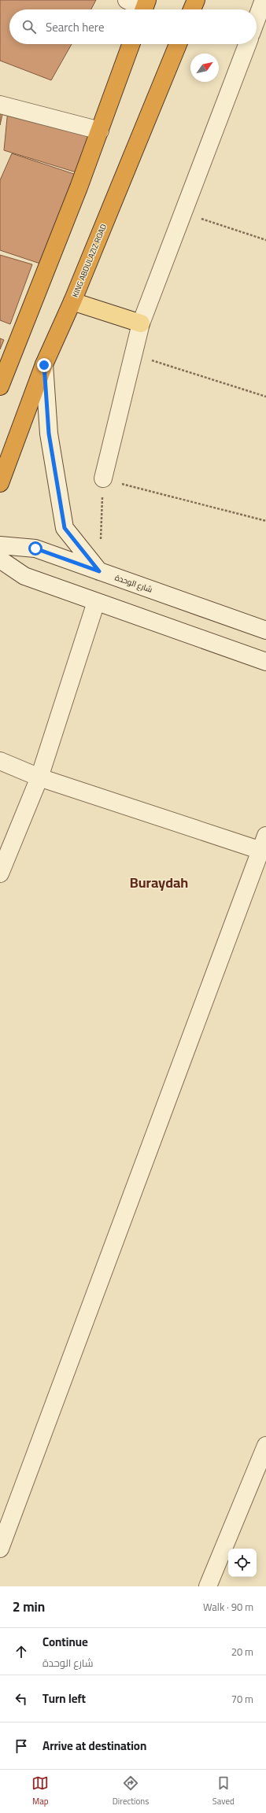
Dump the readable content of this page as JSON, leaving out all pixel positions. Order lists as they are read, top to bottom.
{
  "streets": {
    "highway": ["KING ABDULAZIZ ROAD"],
    "street": ["شارع الوحدة"]
  },
  "districts": ["Buraydah"],
  "north": "top right",
  "page": {
    "search": "Search here",
    "heading": ["2 min", "Walk · 90 m"],
    "list": [
      ["Continue", "شارع الوحدة", "20 m"],
      ["Turn left", "70 m"],
      "Arrive at destination"
    ],
    "nav": ["Map", "Directions", "Saved"]
  }
}
